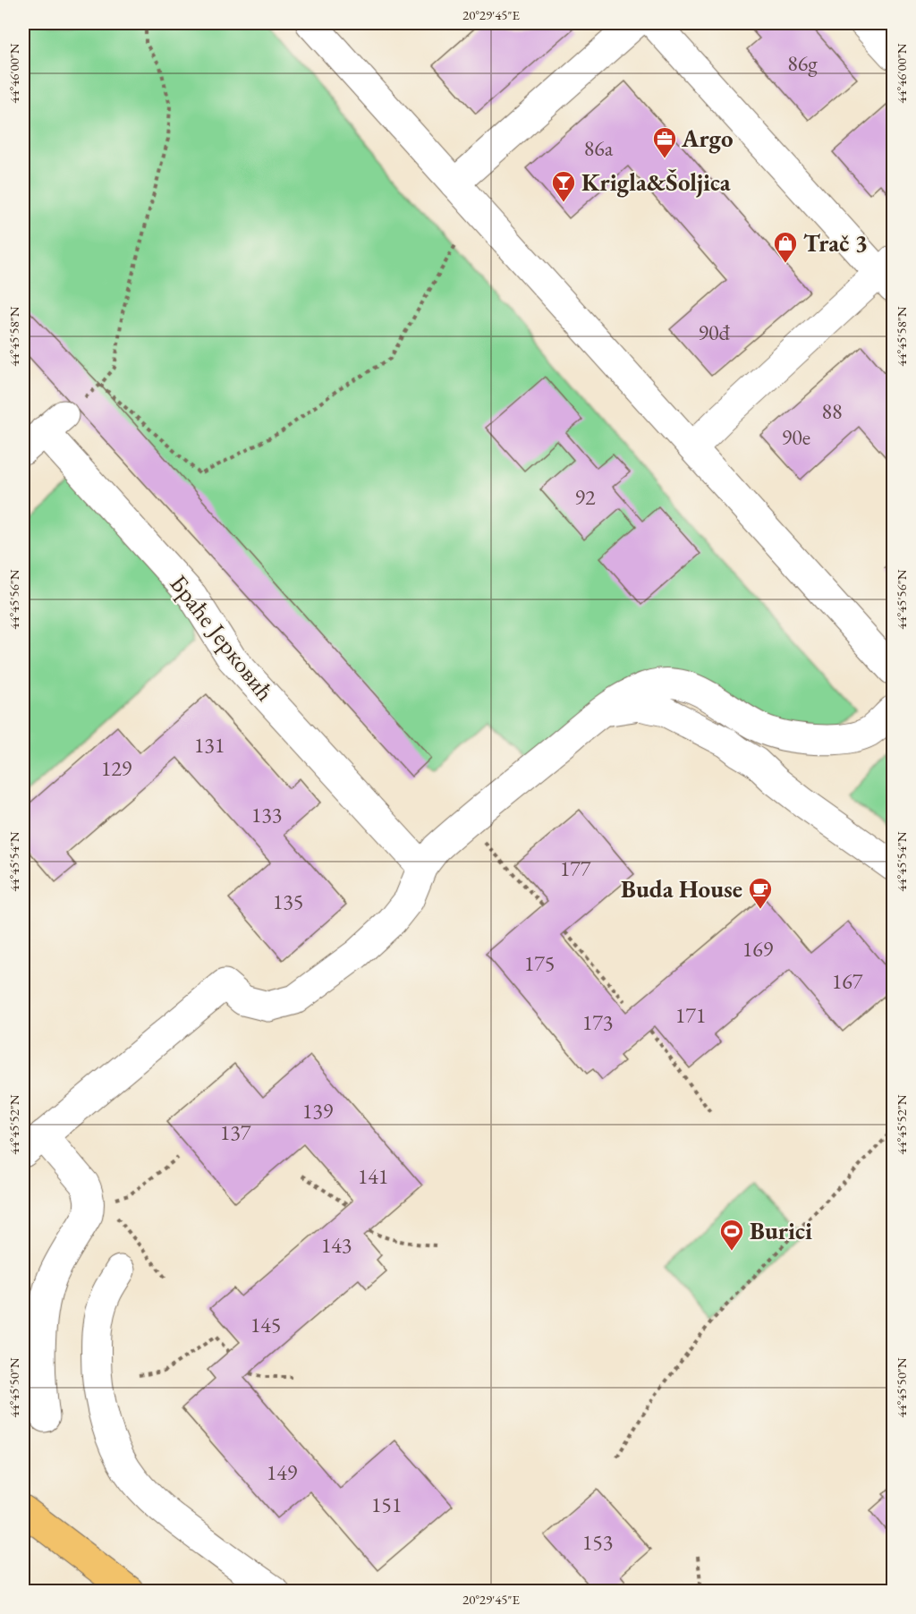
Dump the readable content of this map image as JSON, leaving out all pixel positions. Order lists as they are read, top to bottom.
{
  "streets": {
    "street": ["Браће Јерковић"]
  },
  "places": {
    "office": ["Argo"],
    "bar": ["Krigla&Šoljica"],
    "shop": ["Trač 3"],
    "cafe": ["Buda House"],
    "sports": ["Burici"]
  },
  "house_numbers": [
    "86g",
    "86a",
    "90đ",
    "88",
    "90e",
    "92",
    "131",
    "129",
    "133",
    "177",
    "135",
    "169",
    "175",
    "167",
    "171",
    "173",
    "139",
    "137",
    "141",
    "143",
    "145",
    "149",
    "151",
    "153"
  ],
  "coordinates": [
    "20°29'45\"E",
    "44°46'00\"N",
    "44°45'58\"N",
    "44°45'56\"N",
    "44°45'54\"N",
    "44°45'52\"N",
    "44°45'50\"N"
  ]
}
